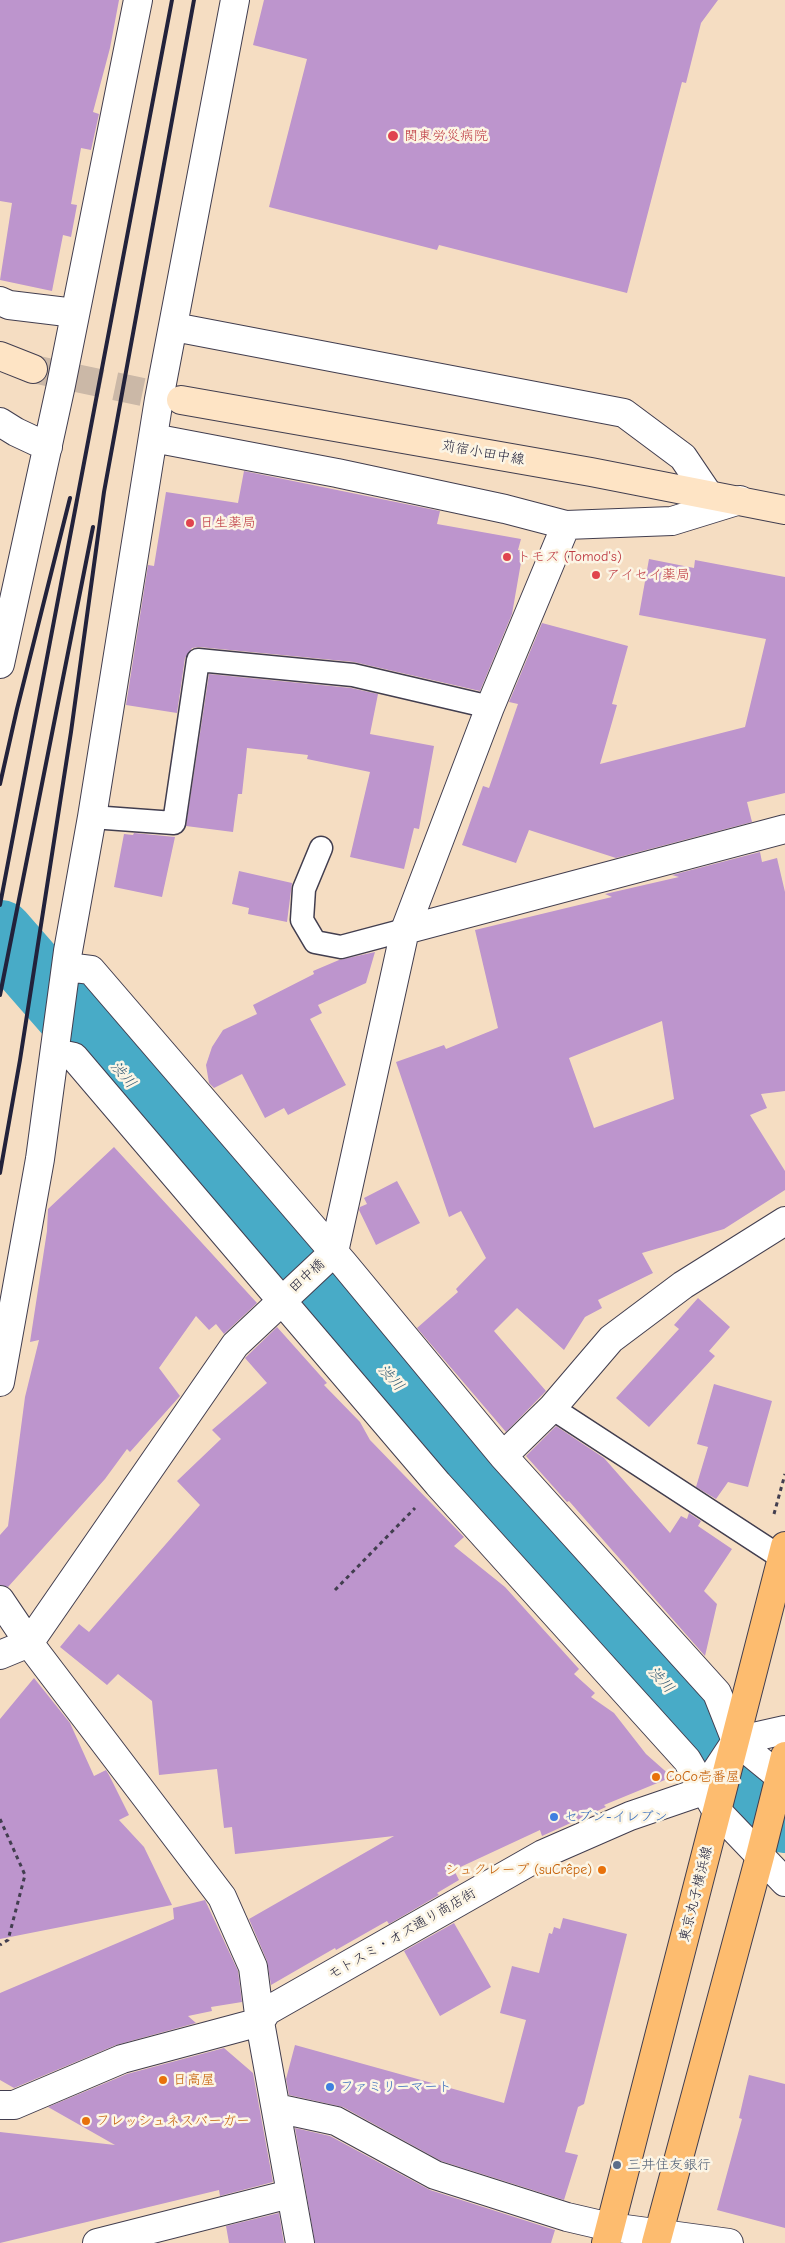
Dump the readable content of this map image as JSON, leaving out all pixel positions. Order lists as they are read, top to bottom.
{
  "streets": {
    "main road": ["東京丸子横浜線"],
    "street": ["苅宿小田中線", "田中橋", "モトスミ・オズ通り商店街"]
  },
  "crossings": [
    ["東京丸子横浜線", "モトスミ・オズ通り商店街"]
  ],
  "water": ["渋川"],
  "places": [
    "関東労災病院",
    "日生薬局",
    "トモズ (Tomod's)",
    "アイセイ薬局",
    "CoCo壱番屋",
    "セブン-イレブン",
    "シュクレープ (suCrêpe)",
    "日高屋",
    "ファミリーマート",
    "フレッシュネスバーガー",
    "三井住友銀行"
  ]
}
